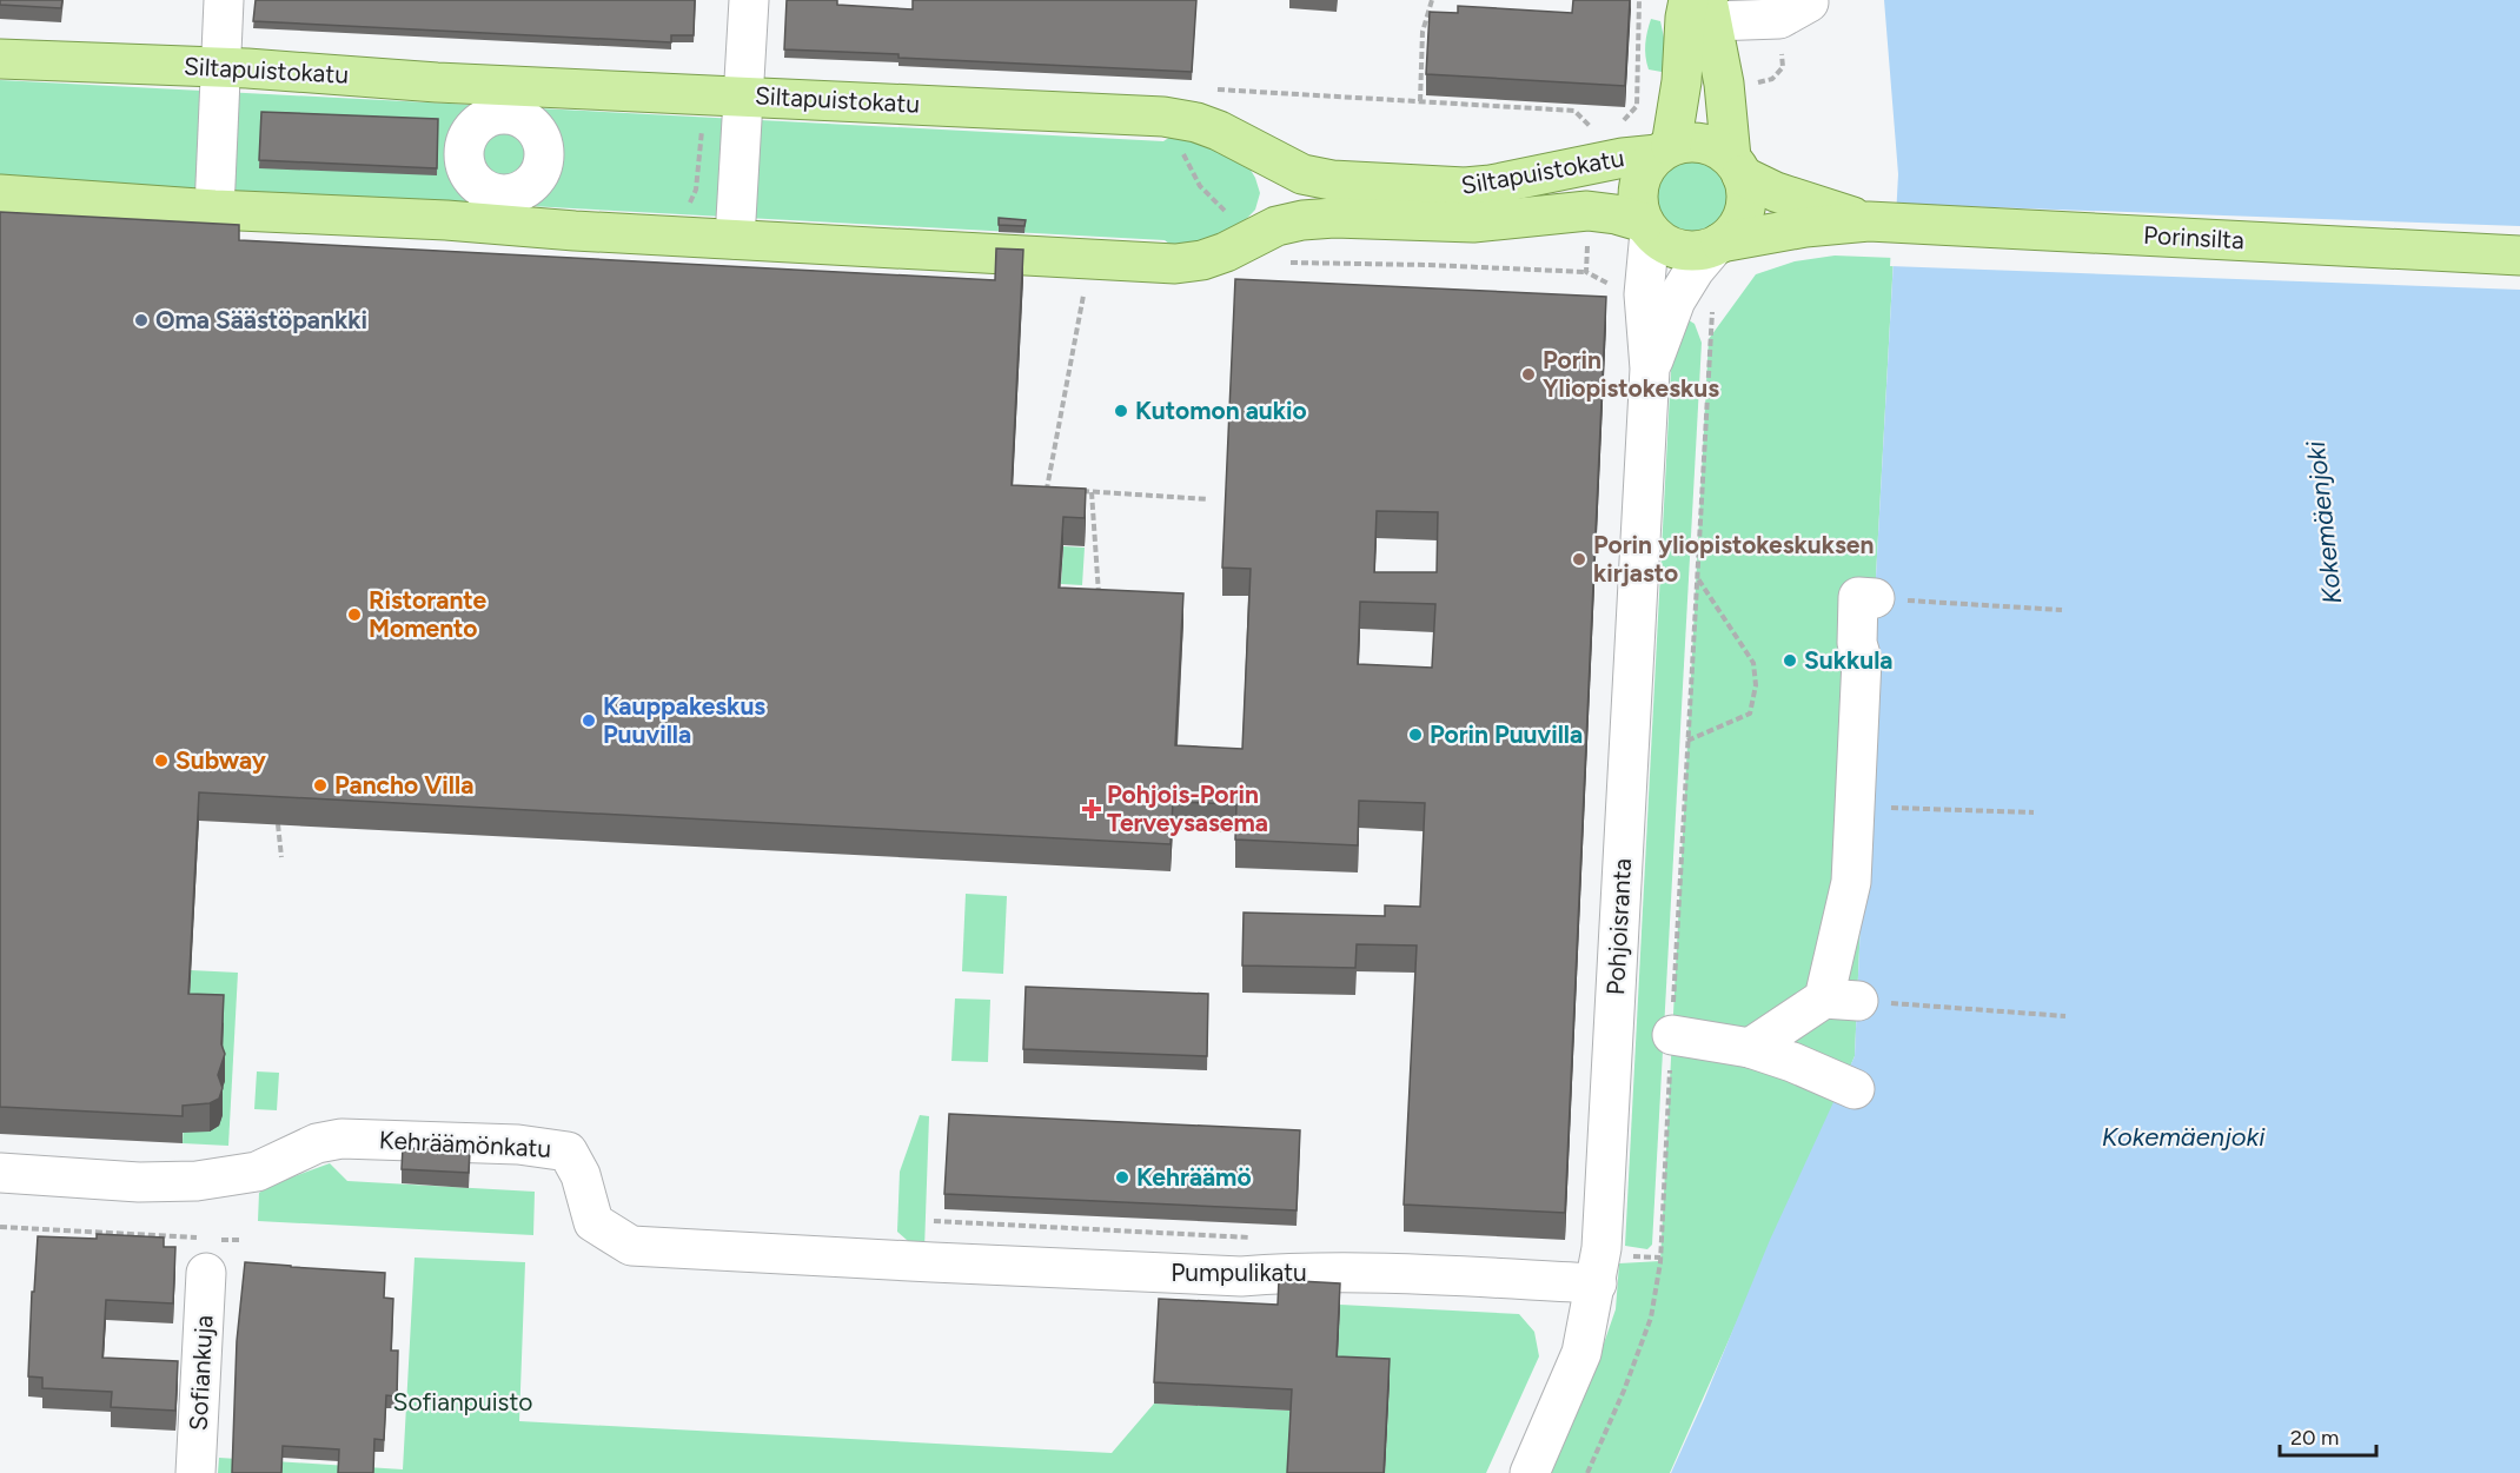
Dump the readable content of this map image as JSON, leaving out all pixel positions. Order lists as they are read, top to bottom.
{
  "streets": {
    "main road": ["Siltapuistokatu", "Porinsilta"],
    "street": [
      "Pohjoisranta",
      "Kehräämönkatu",
      "Pumpulikatu",
      "Sofiankuja"
    ]
  },
  "crossings": [
    ["Siltapuistokatu", "Porinsilta"],
    ["Siltapuistokatu", "Pohjoisranta"],
    ["Porinsilta", "Pohjoisranta"],
    ["Pohjoisranta", "Pumpulikatu"],
    ["Kehräämönkatu", "Pumpulikatu"]
  ],
  "water": ["Kokemäenjoki"],
  "parks": ["Sofianpuisto"],
  "places": {
    "other": [
      "Oma Säästöpankki",
      "Porin Yliopistokeskus",
      "Kutomon aukio",
      "Porin yliopistokeskuksen kirjasto",
      "Ristorante Momento",
      "Sukkula",
      "Kauppakeskus Puuvilla",
      "Porin Puuvilla",
      "Subway",
      "Pancho Villa",
      "Kehräämö"
    ],
    "health": ["Pohjois-Porin Terveysasema"]
  },
  "scale_bar": "20 m"
}
